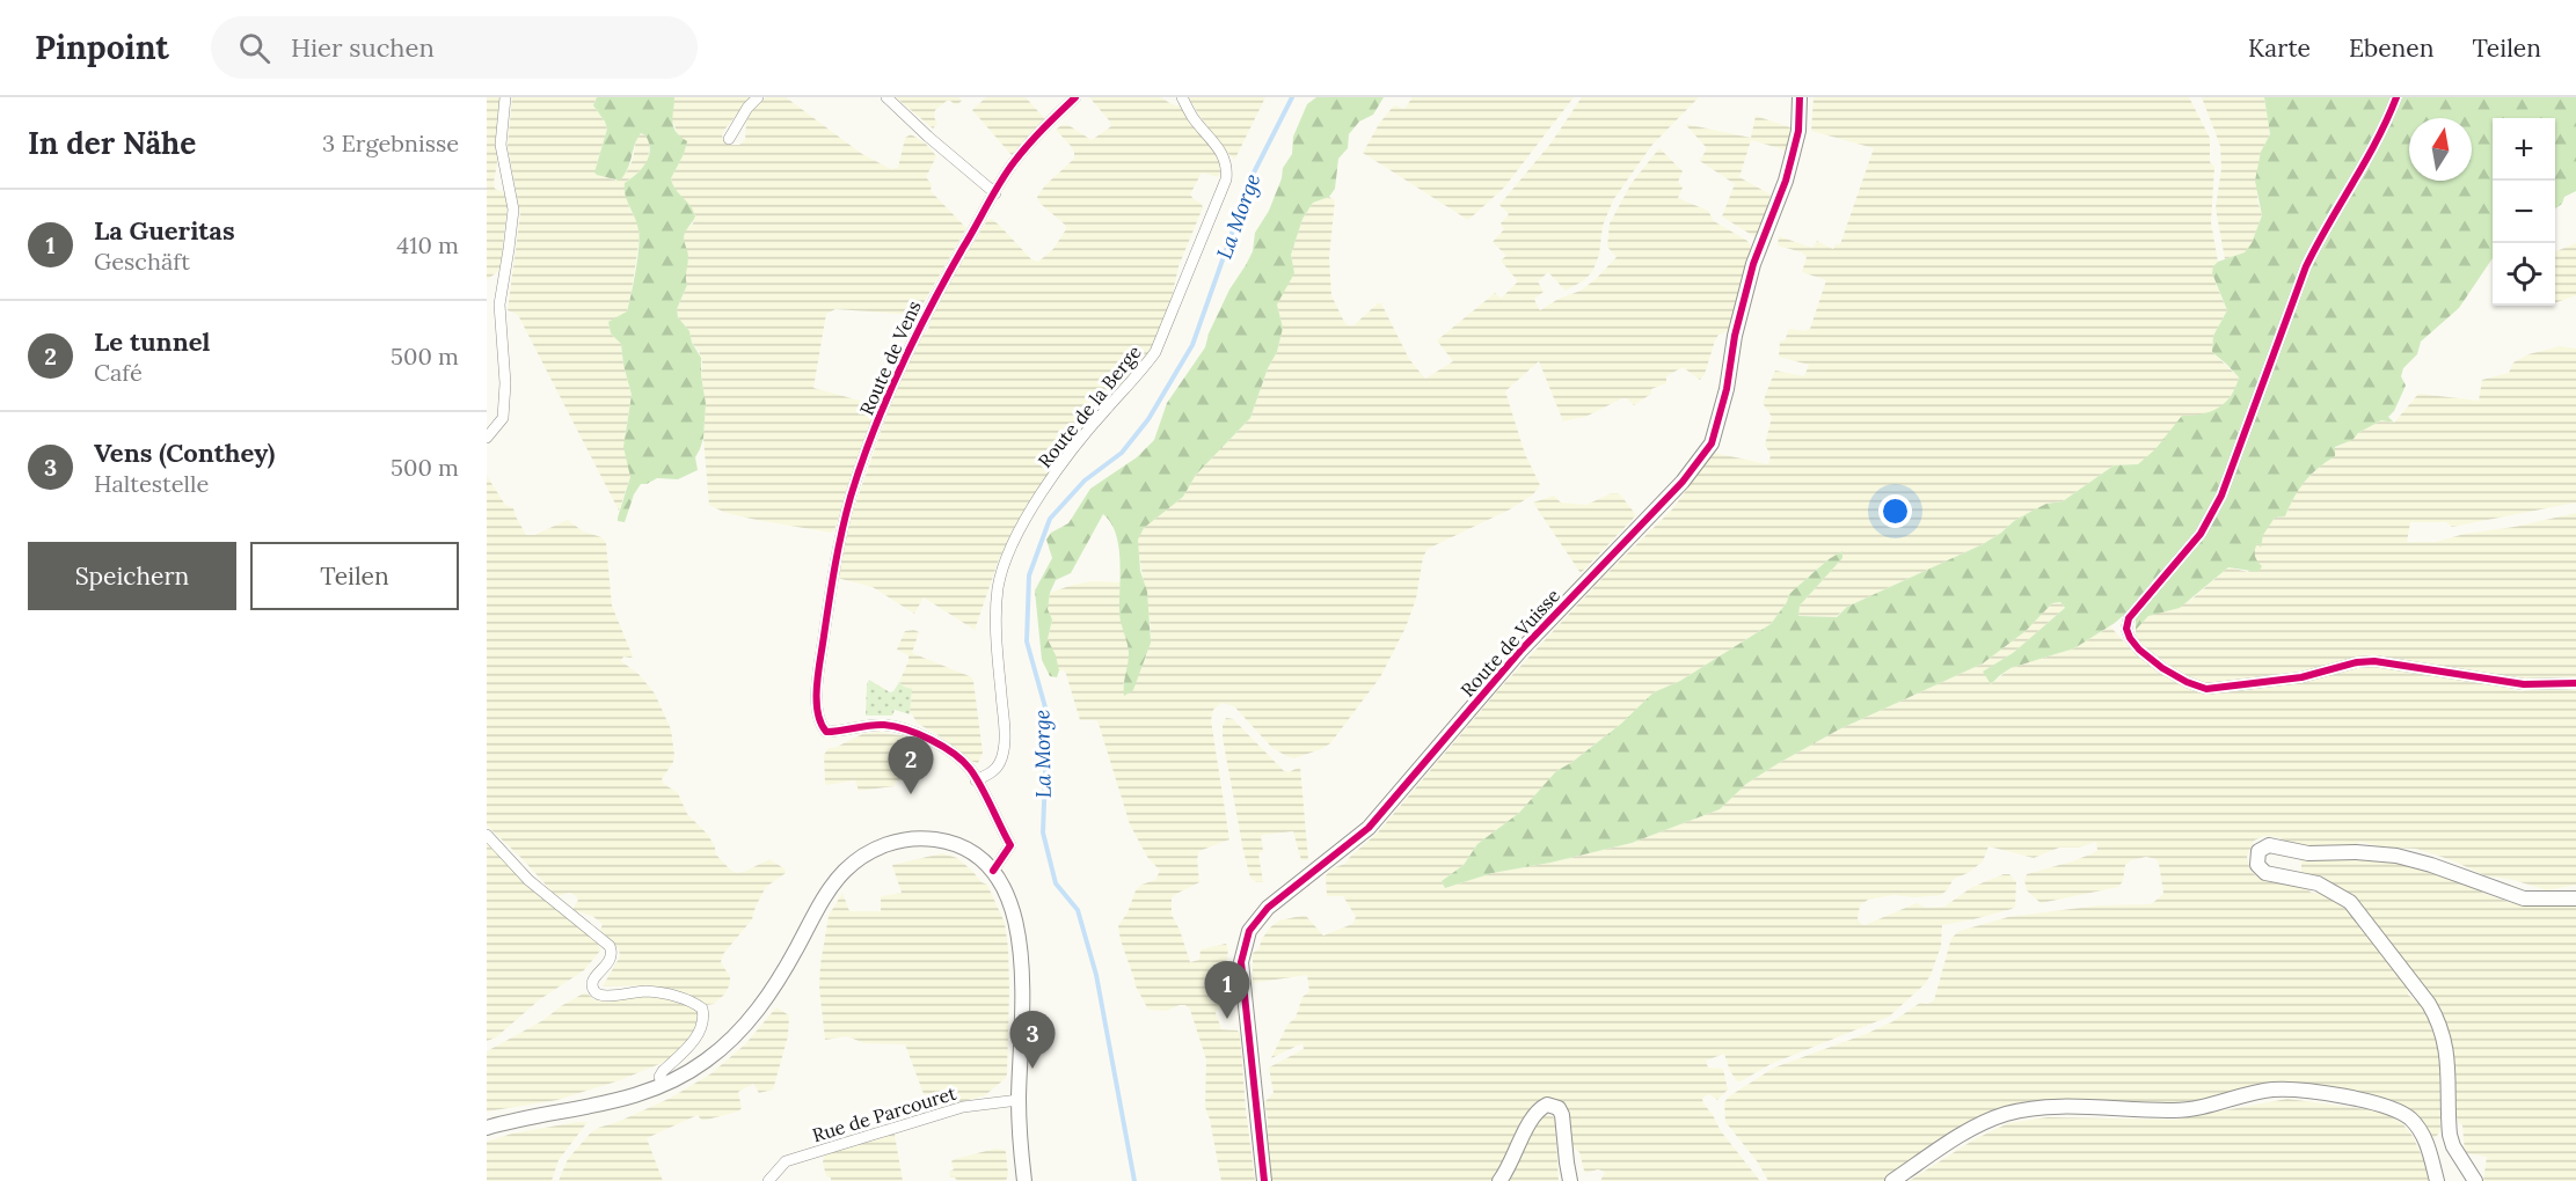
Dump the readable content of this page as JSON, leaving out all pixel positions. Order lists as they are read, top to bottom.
{
  "streets": {
    "street": [
      "Route de Vens",
      "Route de la Berge",
      "Route de Vuisse",
      "Rue de Parcouret"
    ]
  },
  "crossings": [
    ["Route de Vens", "Route de la Berge"]
  ],
  "water": ["La Morge"],
  "north": "top",
  "page": {
    "header": "Pinpoint",
    "search": "Hier suchen",
    "nav": ["Karte", "Ebenen", "Teilen"],
    "heading": ["In der Nähe", "3 Ergebnisse"],
    "map_buttons": ["+", "−"],
    "list": [
      {
        "mark": "1",
        "name": "La Gueritas",
        "note": "Geschäft",
        "value": "410 m"
      },
      {
        "mark": "2",
        "name": "Le tunnel",
        "note": "Café",
        "value": "500 m"
      },
      {
        "mark": "3",
        "name": "Vens (Conthey)",
        "note": "Haltestelle",
        "value": "500 m"
      }
    ],
    "buttons": ["Speichern", "Teilen"],
    "pins": ["2", "1", "3"]
  }
}
